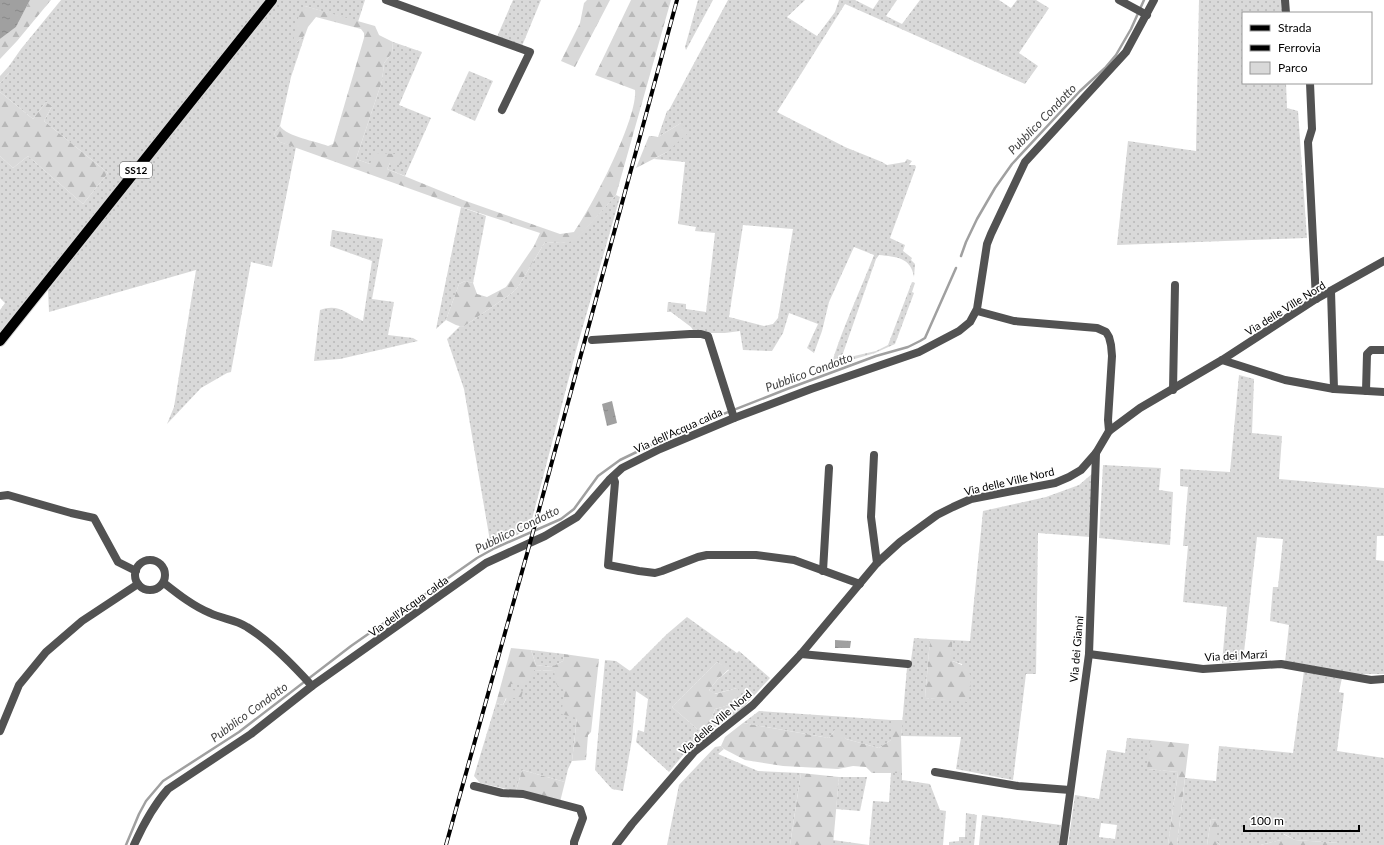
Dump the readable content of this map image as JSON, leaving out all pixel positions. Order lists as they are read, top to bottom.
{
  "streets": {
    "main road": ["SS12"],
    "street": [
      "Via delle Ville Nord",
      "Via dell'Acqua calda",
      "Via dei Gianni",
      "Via dei Marzi"
    ]
  },
  "crossings": [
    ["Via delle Ville Nord", "Via dei Gianni"],
    ["Via dei Gianni", "Via dei Marzi"]
  ],
  "water": ["Pubblico Condotto"],
  "legend": ["Strada", "Ferrovia", "Parco"],
  "scale_bar": "100 m"
}
